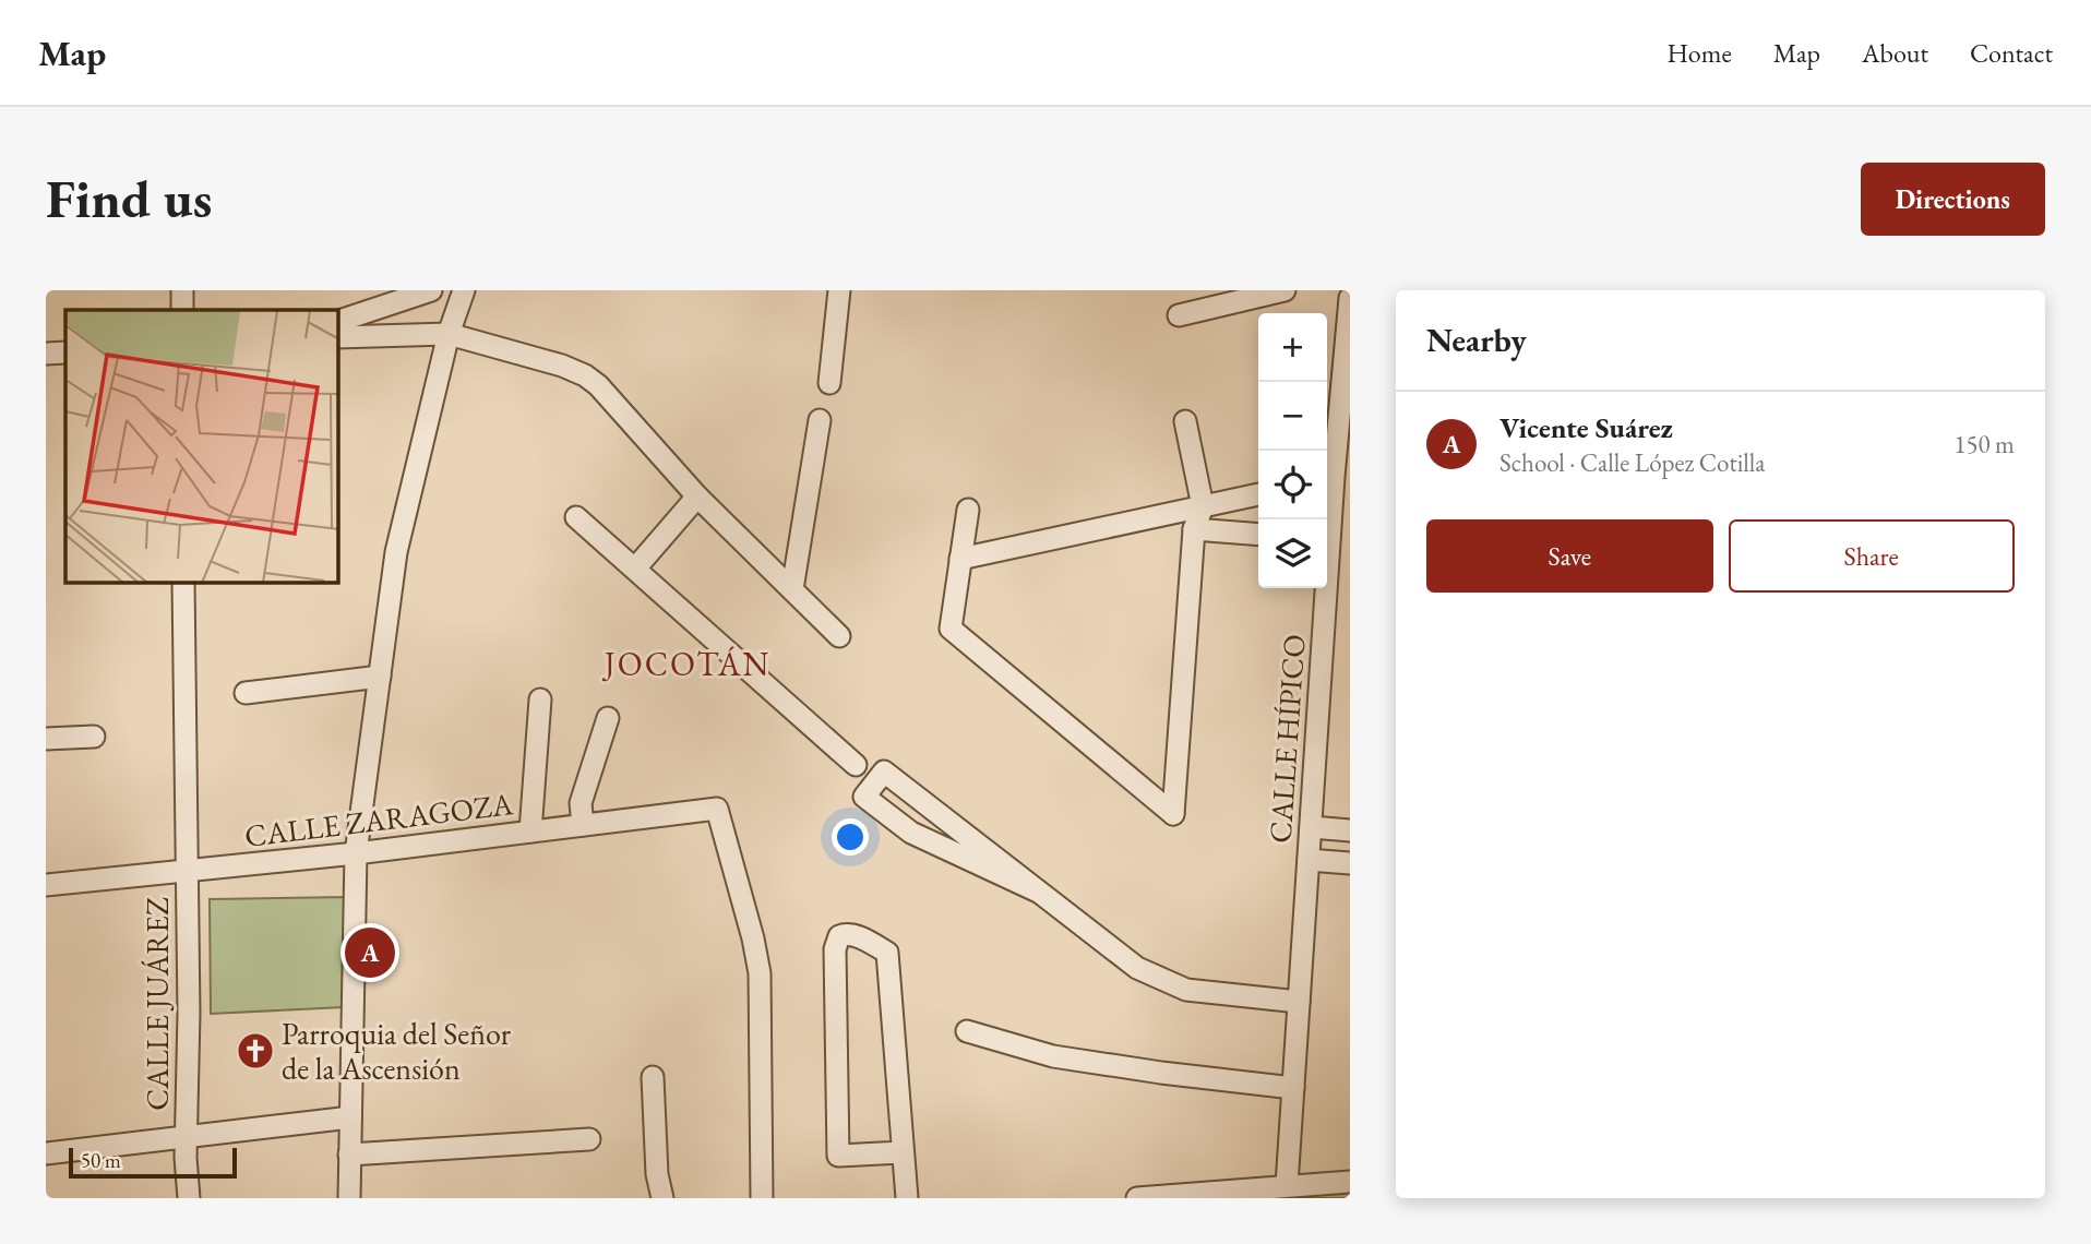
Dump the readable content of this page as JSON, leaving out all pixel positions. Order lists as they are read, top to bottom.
{
  "streets": {
    "street": ["CALLE HÍPICO", "CALLE ZARAGOZA", "CALLE JUÁREZ"]
  },
  "crossings": [
    ["CALLE ZARAGOZA", "CALLE JUÁREZ"]
  ],
  "districts": ["JOCOTÁN"],
  "places": {
    "church": ["Parroquia del Señor de la Ascensión"]
  },
  "scale_bar": "50 m",
  "page": {
    "header": "Map",
    "nav": [
      "Home",
      "Map",
      "About",
      "Contact"
    ],
    "buttons": [
      "Directions",
      ["Save", "Share"]
    ],
    "title": "Find us",
    "heading": "Nearby",
    "map_buttons": ["+", "−"],
    "list": [
      {
        "mark": "A",
        "name": "Vicente Suárez",
        "note": "School · Calle López Cotilla",
        "value": "150 m"
      }
    ],
    "pins": "A",
    "scale": "50 m"
  }
}
